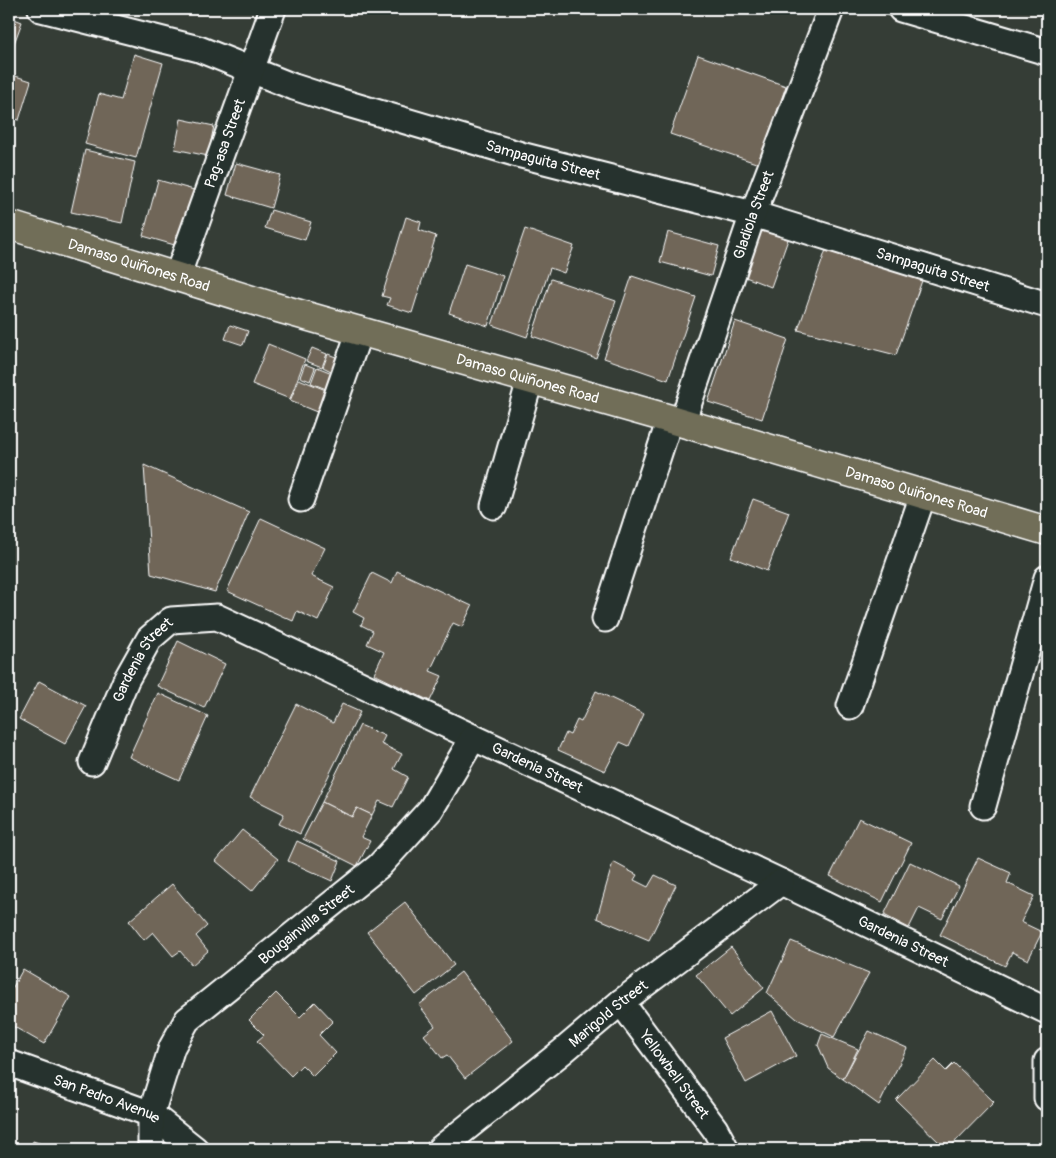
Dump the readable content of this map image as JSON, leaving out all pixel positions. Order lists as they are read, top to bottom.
{
  "streets": {
    "main road": ["Damaso Quiñones Road"],
    "street": [
      "Pag-asa Street",
      "Sampaguita Street",
      "Gladiola Street",
      "Gardenia Street",
      "Bougainvilla Street",
      "Marigold Street",
      "Yellowbell Street",
      "San Pedro Avenue"
    ]
  },
  "crossings": [
    ["Pag-asa Street", "Sampaguita Street"],
    ["Pag-asa Street", "Damaso Quiñones Road"],
    ["Sampaguita Street", "Gladiola Street"],
    ["Gladiola Street", "Damaso Quiñones Road"],
    ["Gardenia Street", "Bougainvilla Street"],
    ["Gardenia Street", "Marigold Street"],
    ["Bougainvilla Street", "San Pedro Avenue"],
    ["Marigold Street", "Yellowbell Street"]
  ]
}
